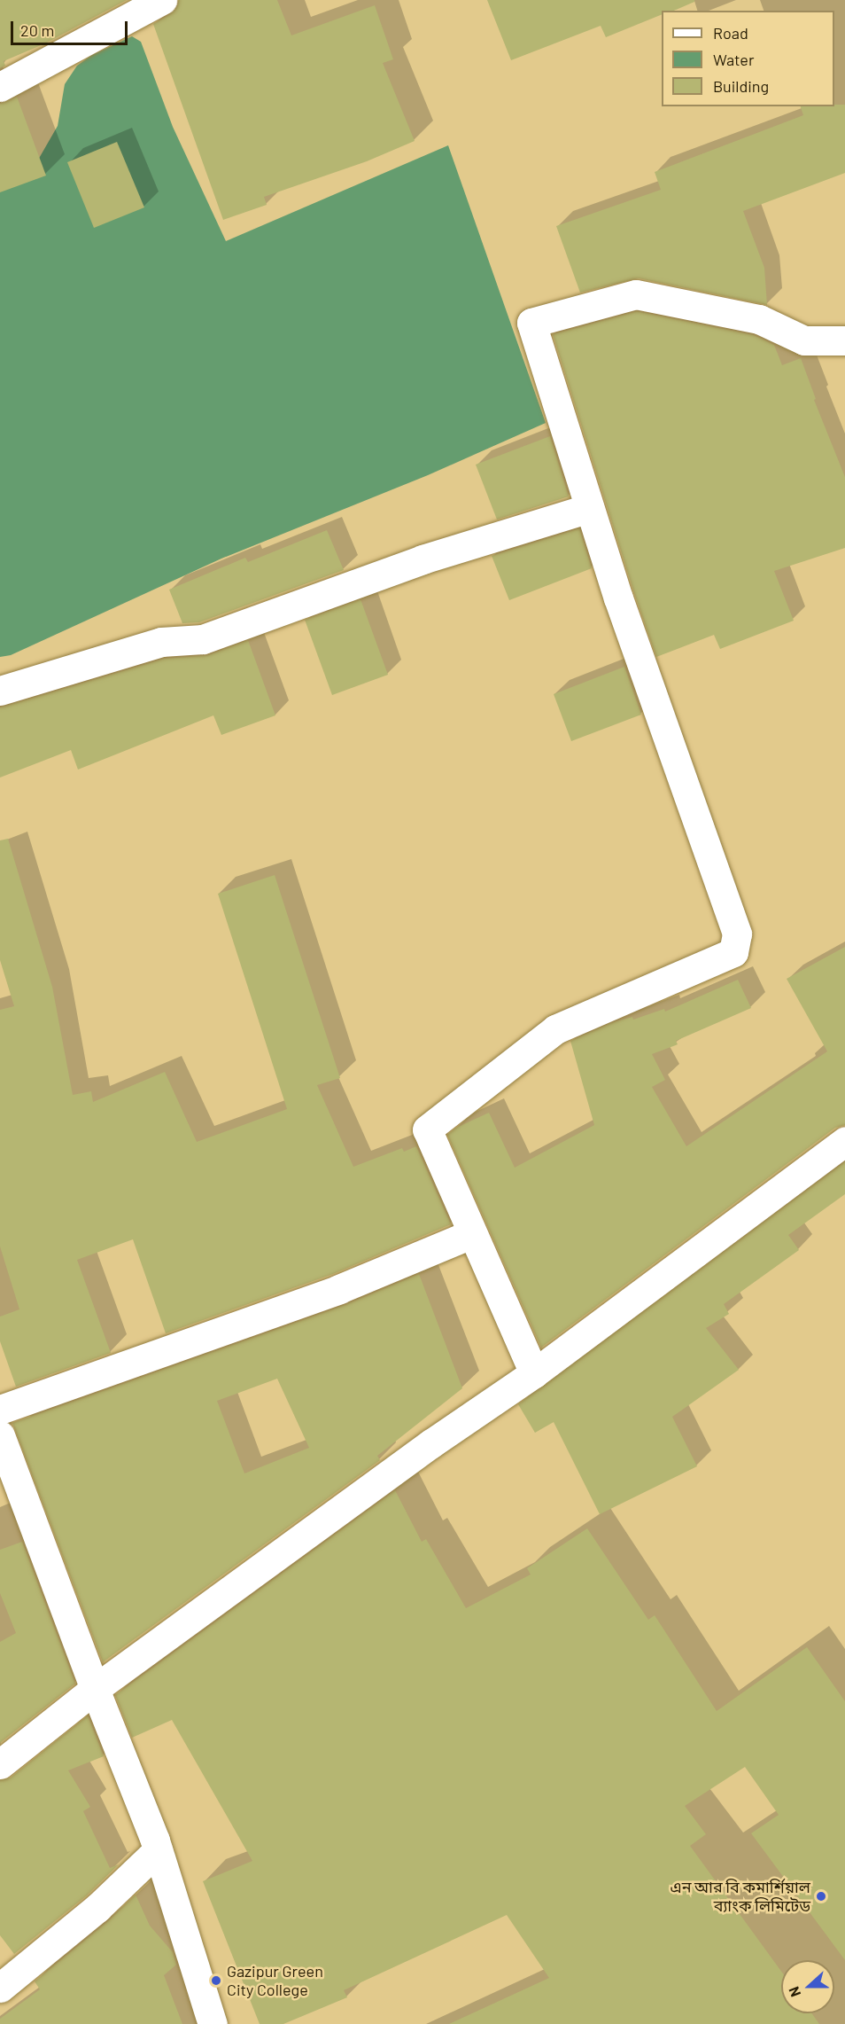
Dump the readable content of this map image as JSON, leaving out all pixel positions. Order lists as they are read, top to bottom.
{
  "places": ["এন আর বি কমার্শিয়াল ব্যাংক লিমিটেড", "Gazipur Green City College"],
  "legend": ["Road", "Water", "Building"],
  "scale_bar": "20 m",
  "north": "left"
}
